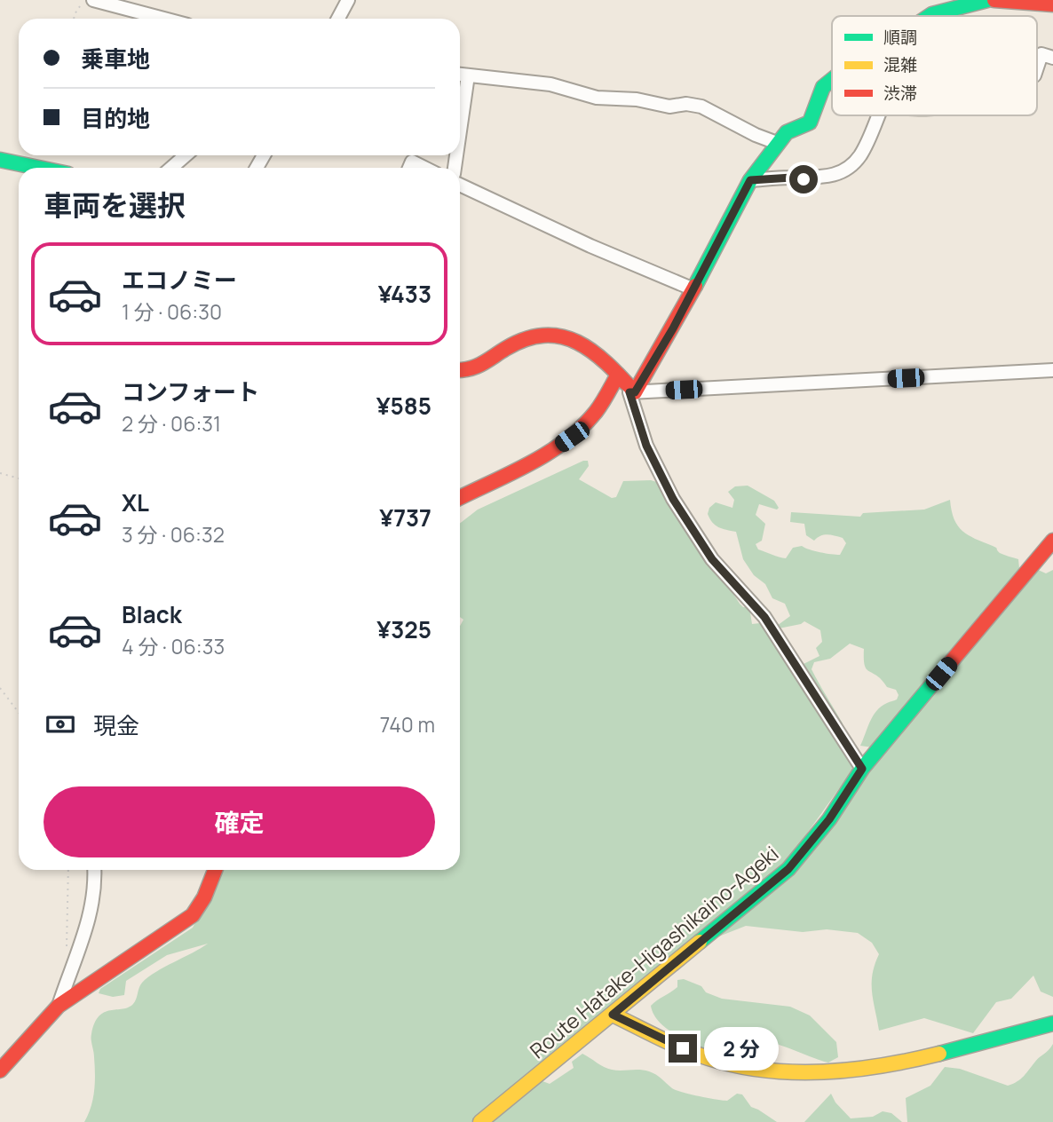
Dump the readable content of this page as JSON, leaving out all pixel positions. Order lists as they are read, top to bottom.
{
  "streets": {
    "main road": ["Route Hatake-Higashikaino-Ageki"]
  },
  "legend": ["順調", "混雑", "渋滞"],
  "page": {
    "banner": ["乗車地", "目的地"],
    "heading": "車両を選択",
    "list": [
      {
        "name": "エコノミー",
        "note": "1 分 · 06:30",
        "value": "¥433"
      },
      {
        "name": "コンフォート",
        "note": "2 分 · 06:31",
        "value": "¥585"
      },
      {
        "name": "XL",
        "note": "3 分 · 06:32",
        "value": "¥737"
      },
      {
        "name": "Black",
        "note": "4 分 · 06:33",
        "value": "¥325"
      }
    ],
    "pay": ["現金", "740 m"],
    "buttons": "確定",
    "bubble": "2 分"
  }
}
